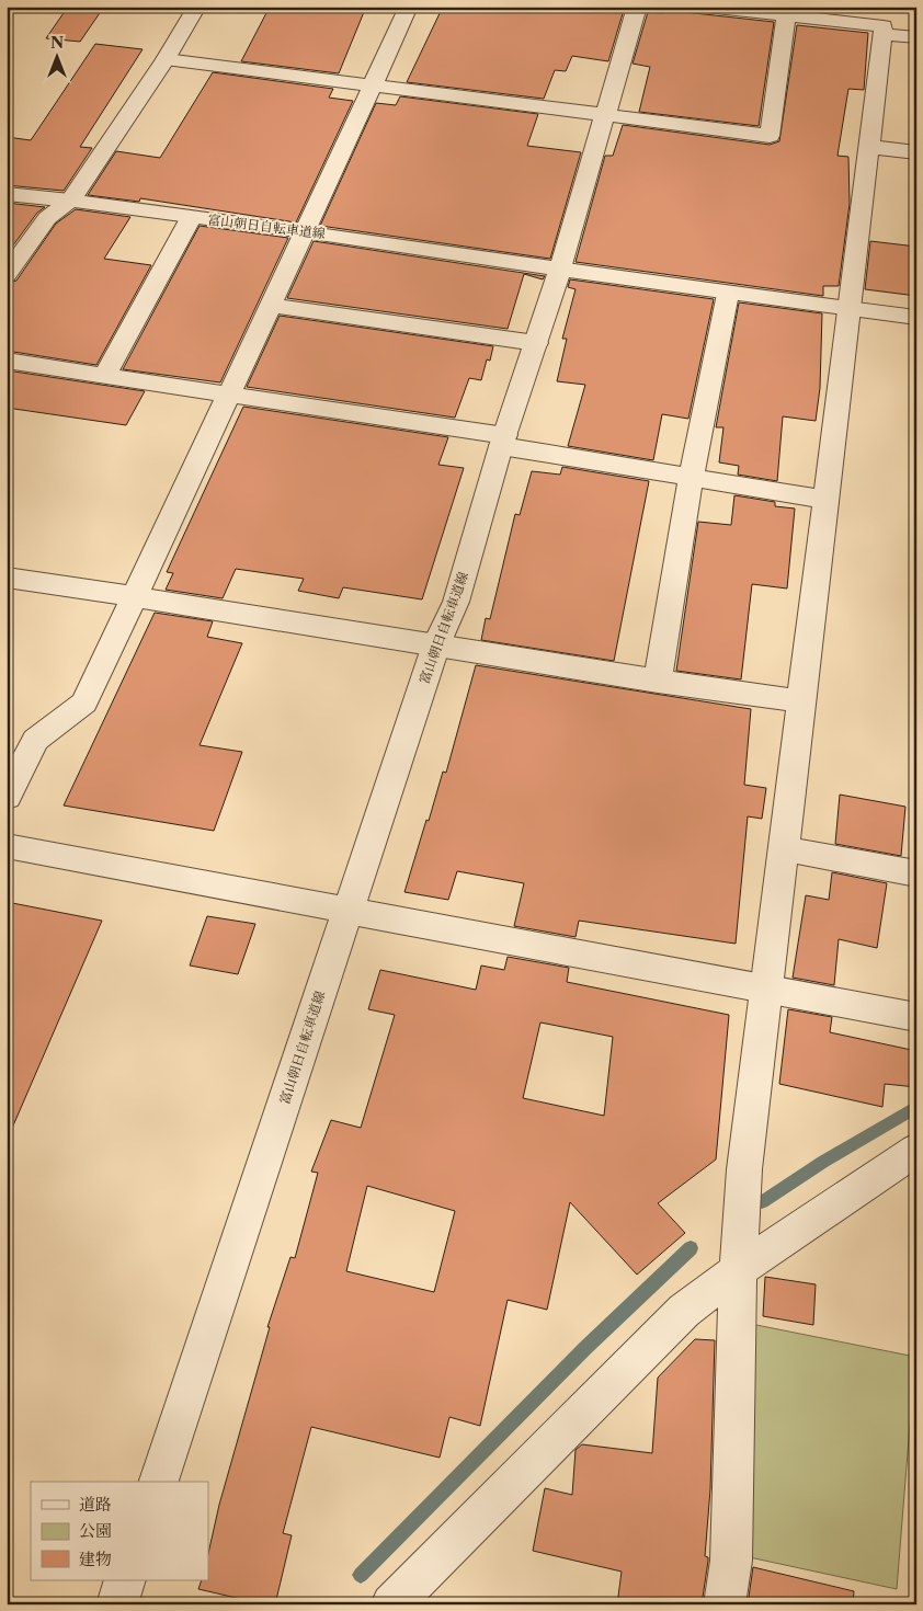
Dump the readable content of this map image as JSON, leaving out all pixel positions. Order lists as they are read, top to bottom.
{
  "streets": {
    "street": ["富山朝日自転車道線"]
  },
  "legend": ["道路", "公園", "建物"],
  "north": "top"
}
